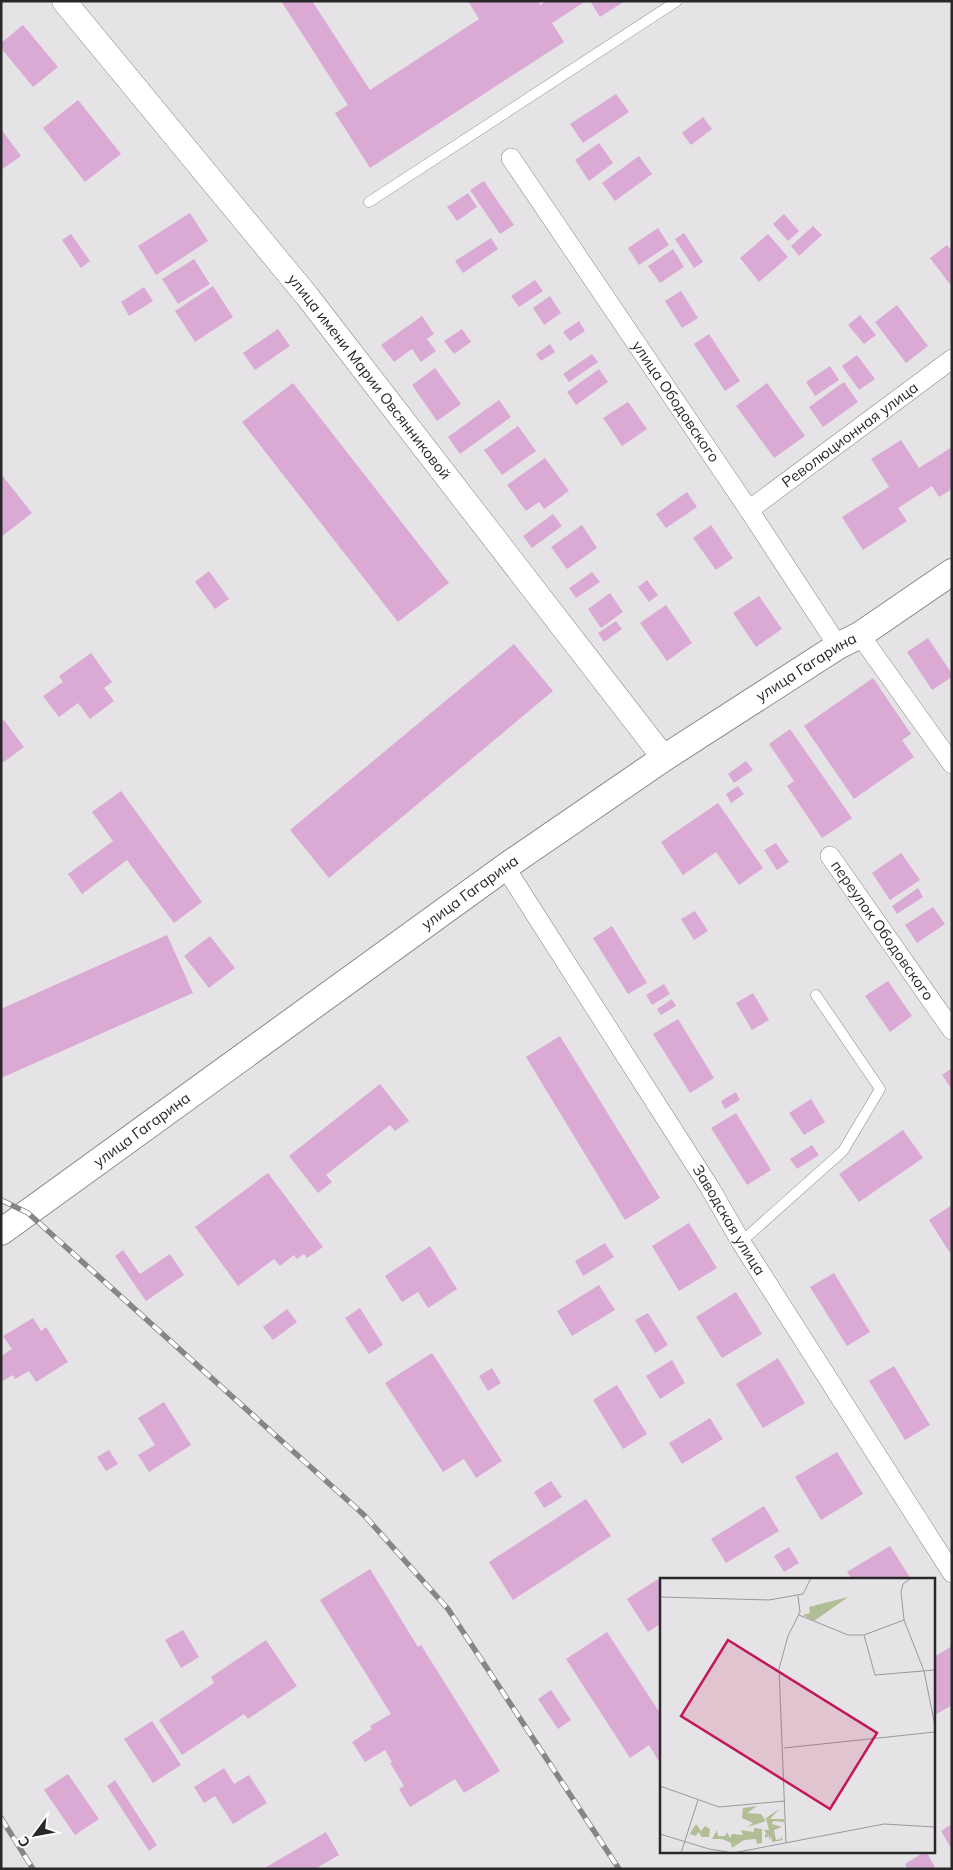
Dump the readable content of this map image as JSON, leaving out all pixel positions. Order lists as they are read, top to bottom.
{
  "streets": {
    "main road": ["улица Гагарина"],
    "street": [
      "улица имени Марии Овсянниковой",
      "улица Ободовского",
      "Революционная улица",
      "переулок Ободовского",
      "Заводская улица"
    ]
  },
  "crossings": [
    ["улица имени Марии Овсянниковой", "улица Гагарина"],
    ["улица Ободовского", "Революционная улица"],
    ["улица Ободовского", "улица Гагарина"],
    ["улица Гагарина", "Заводская улица"]
  ],
  "north": "bottom left"
}
